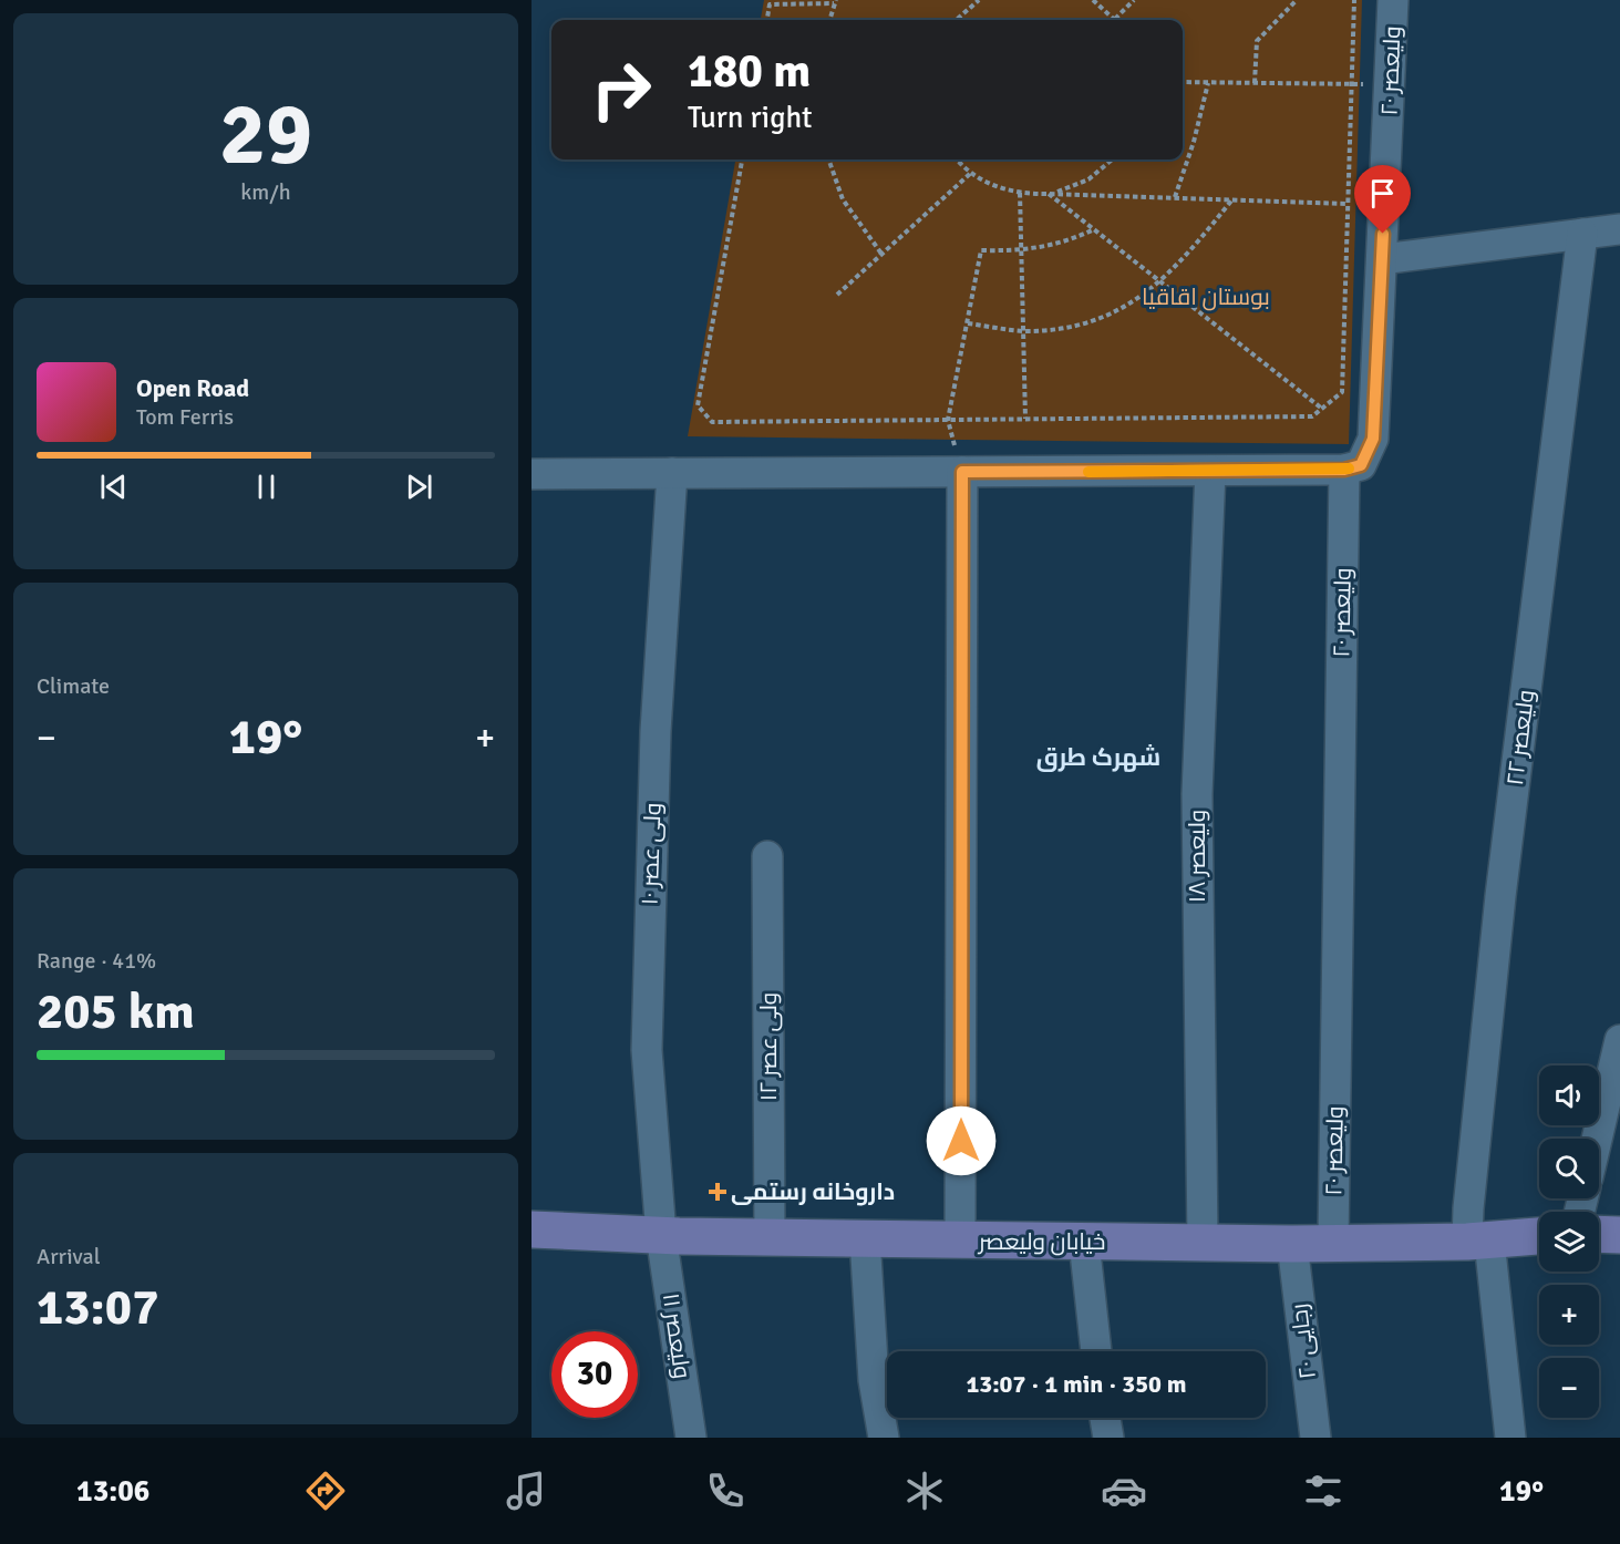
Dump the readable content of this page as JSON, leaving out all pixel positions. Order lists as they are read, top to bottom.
{
  "streets": {
    "street": [
      "ولیعصر ۲۰",
      "ولیعصر ۲۲",
      "ولی عصر ۱۰",
      "ولیعصر ۱۸",
      "ولی عصر ۱۲",
      "خیابان ولیعصر",
      "ولیعصر ۱۱",
      "رجایی ۲۰"
    ]
  },
  "crossings": [
    ["ولیعصر ۲۰", "خیابان ولیعصر"],
    ["ولیعصر ۲۲", "خیابان ولیعصر"],
    ["ولی عصر ۱۰", "خیابان ولیعصر"],
    ["ولی عصر ۱۰", "ولیعصر ۱۱"],
    ["ولیعصر ۱۸", "خیابان ولیعصر"],
    ["ولی عصر ۱۲", "خیابان ولیعصر"],
    ["خیابان ولیعصر", "ولیعصر ۱۱"],
    ["خیابان ولیعصر", "رجایی ۲۰"]
  ],
  "districts": ["شهرک طرق"],
  "parks": ["بوستان اقاقیا"],
  "places": {
    "health": ["داروخانه رستمی"]
  },
  "page": {
    "tile": [
      ["29", "km/h"],
      "Climate",
      ["Range · 41%", "205 km"],
      ["Arrival", "13:07"]
    ],
    "turn": ["180 m", "Turn right"],
    "song": ["Open Road", "Tom Ferris"],
    "heat": ["−", "19°", "+"],
    "map_buttons": ["+", "−"],
    "limit": "30",
    "trip": "13:07 · 1 min · 350 m",
    "tabs": ["13:06", "19°"]
  }
}
